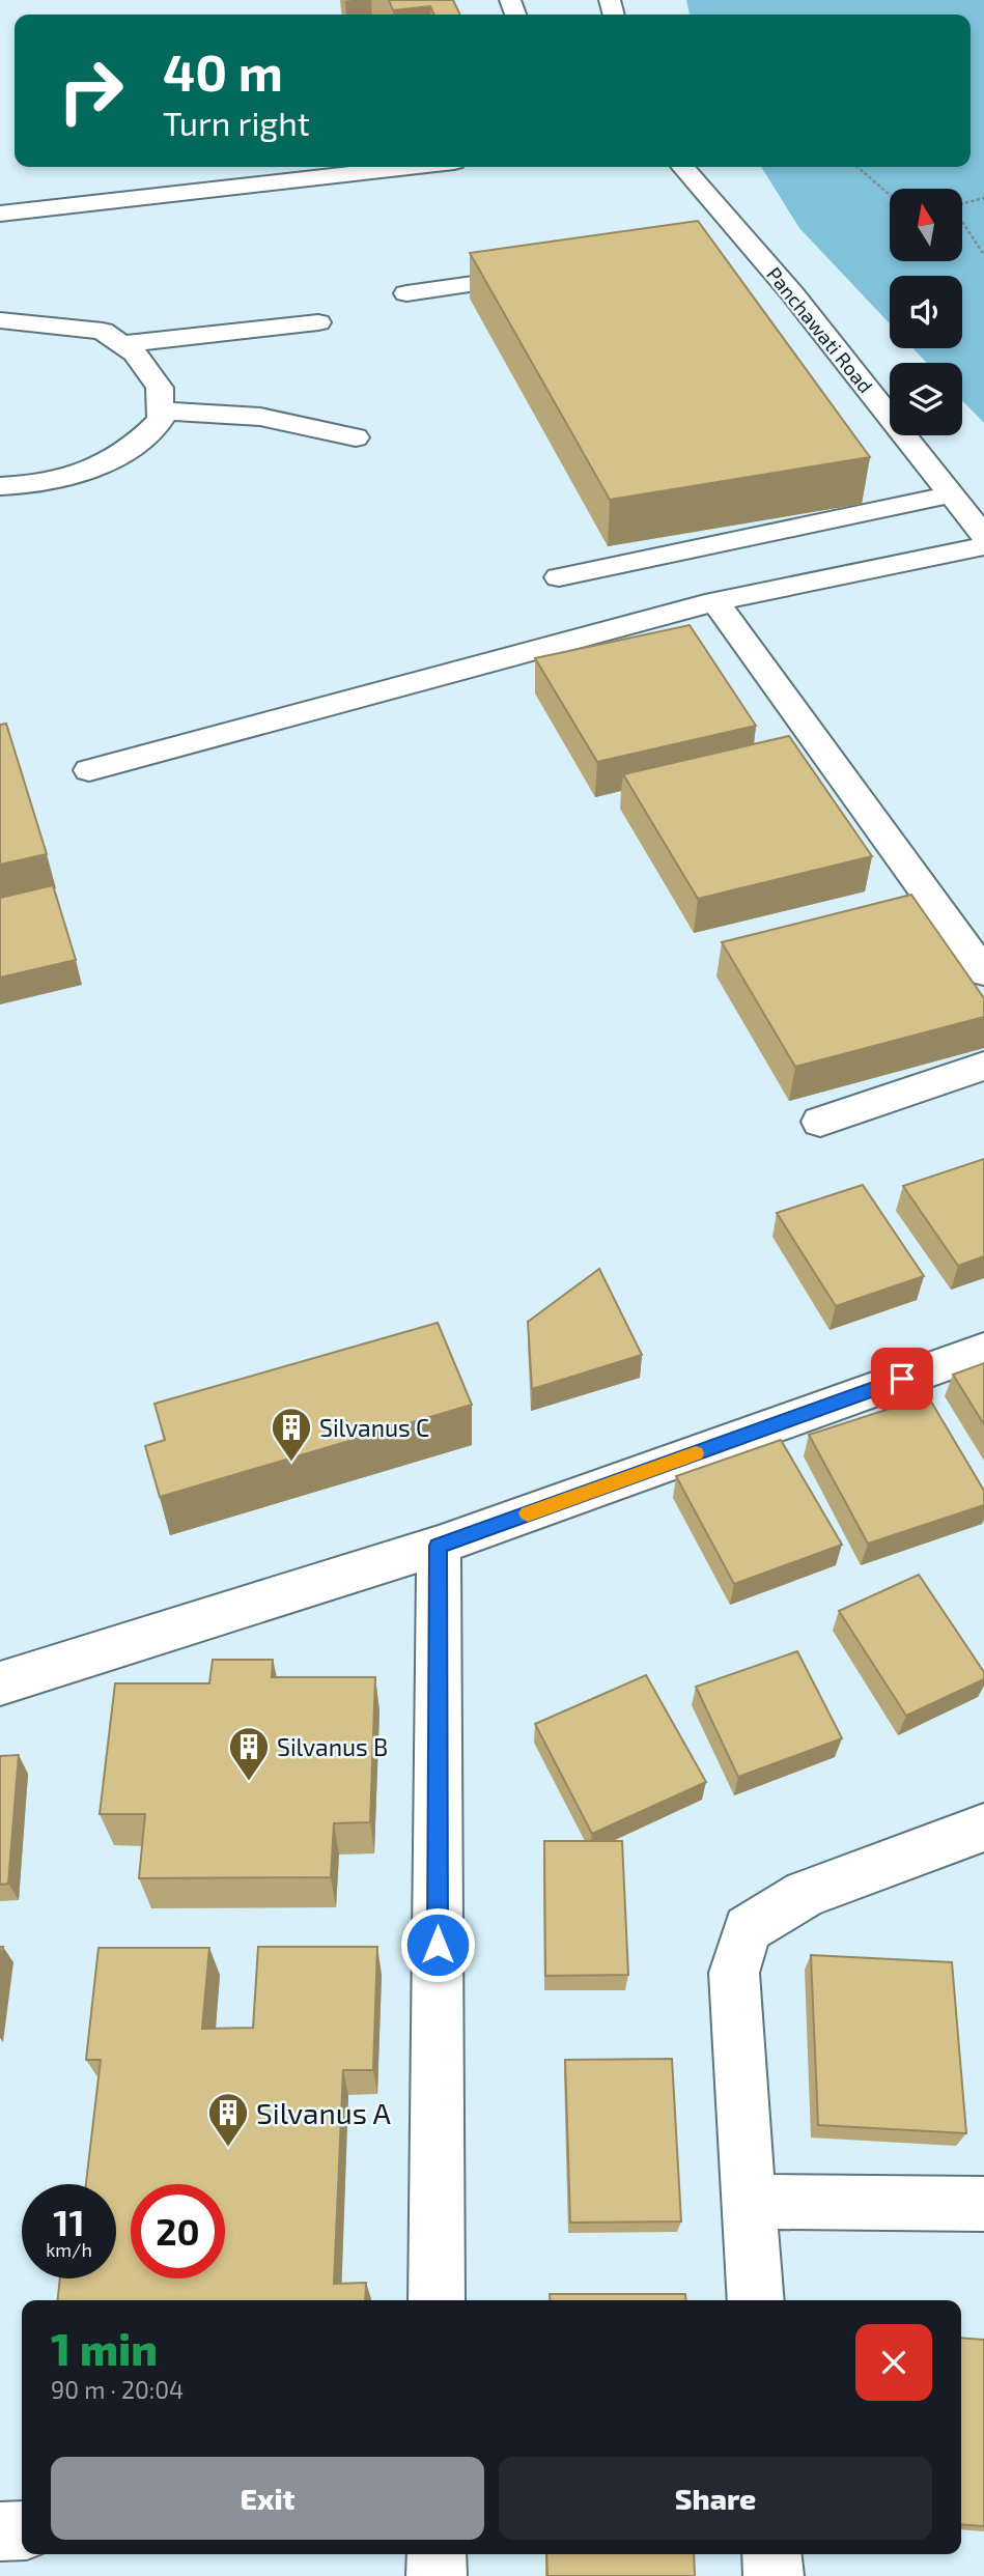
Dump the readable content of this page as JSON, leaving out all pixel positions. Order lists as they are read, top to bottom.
{
  "streets": {
    "street": ["Panchawati Road"]
  },
  "places": {
    "building": ["Silvanus C", "Silvanus B", "Silvanus A"]
  },
  "north": "top",
  "page": {
    "turn": ["40 m", "Turn right"],
    "speed": "11 km/h",
    "limit": "20",
    "heading": ["1 min", "90 m · 20:04"],
    "buttons": ["Exit", "Share"]
  }
}
